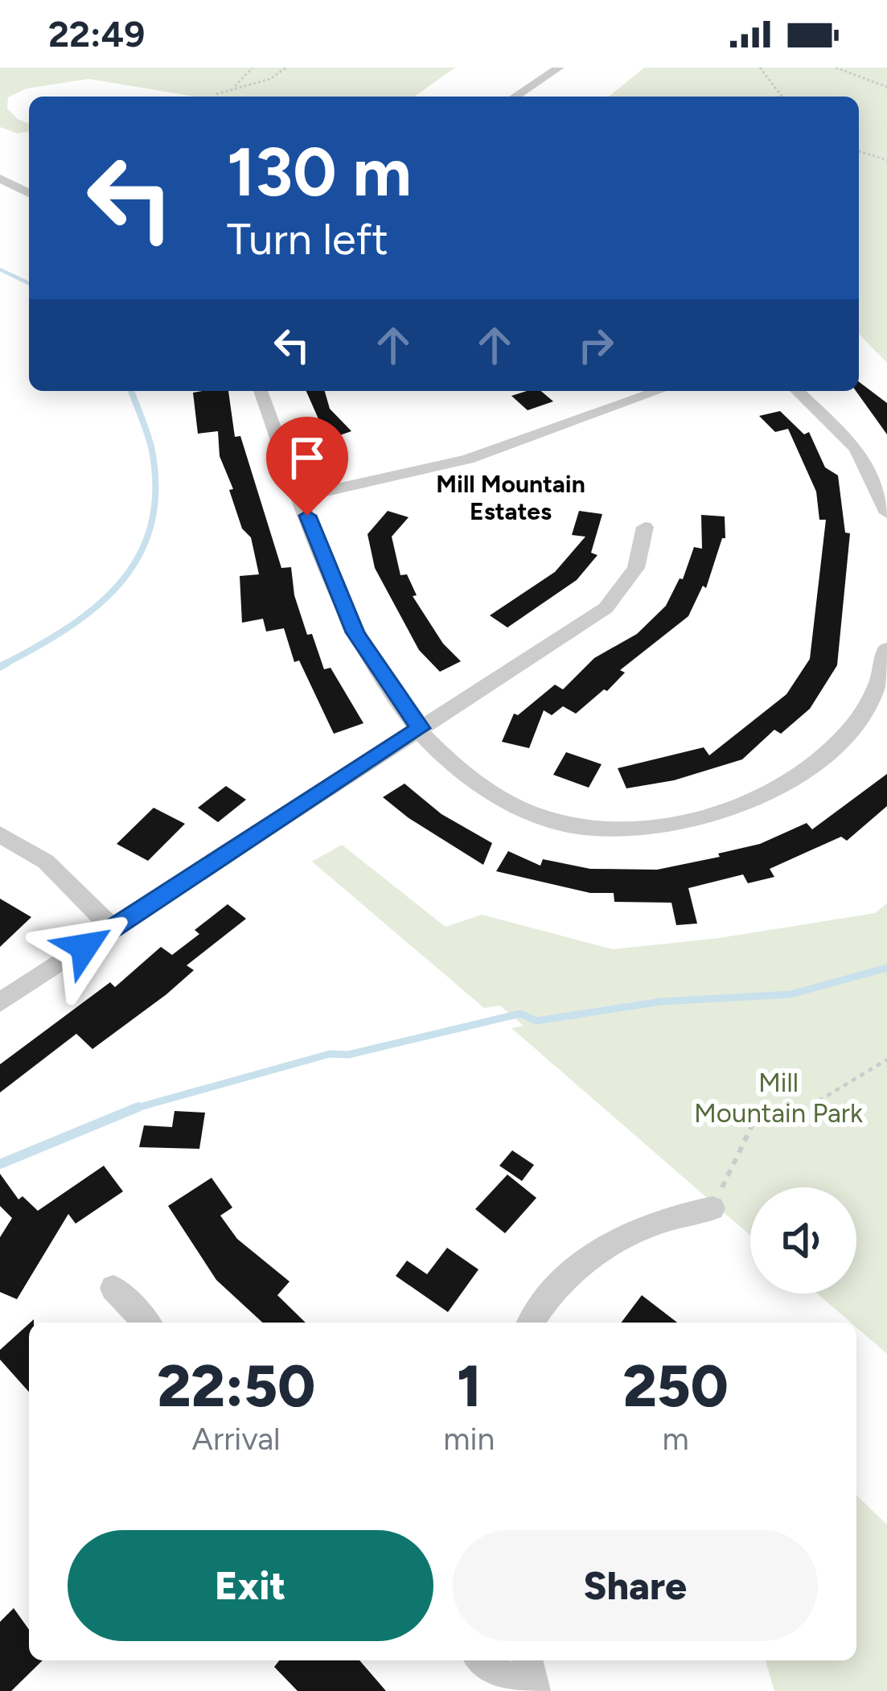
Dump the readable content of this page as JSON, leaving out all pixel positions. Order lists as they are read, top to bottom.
{
  "districts": ["Mill Mountain Estates"],
  "parks": ["Mill Mountain Park"],
  "page": {
    "status": "22:49",
    "turn": ["130 m", "Turn left"],
    "eta": [
      "22:50",
      "Arrival",
      "1",
      "min",
      "250",
      "m"
    ],
    "buttons": ["Exit", "Share"]
  }
}
